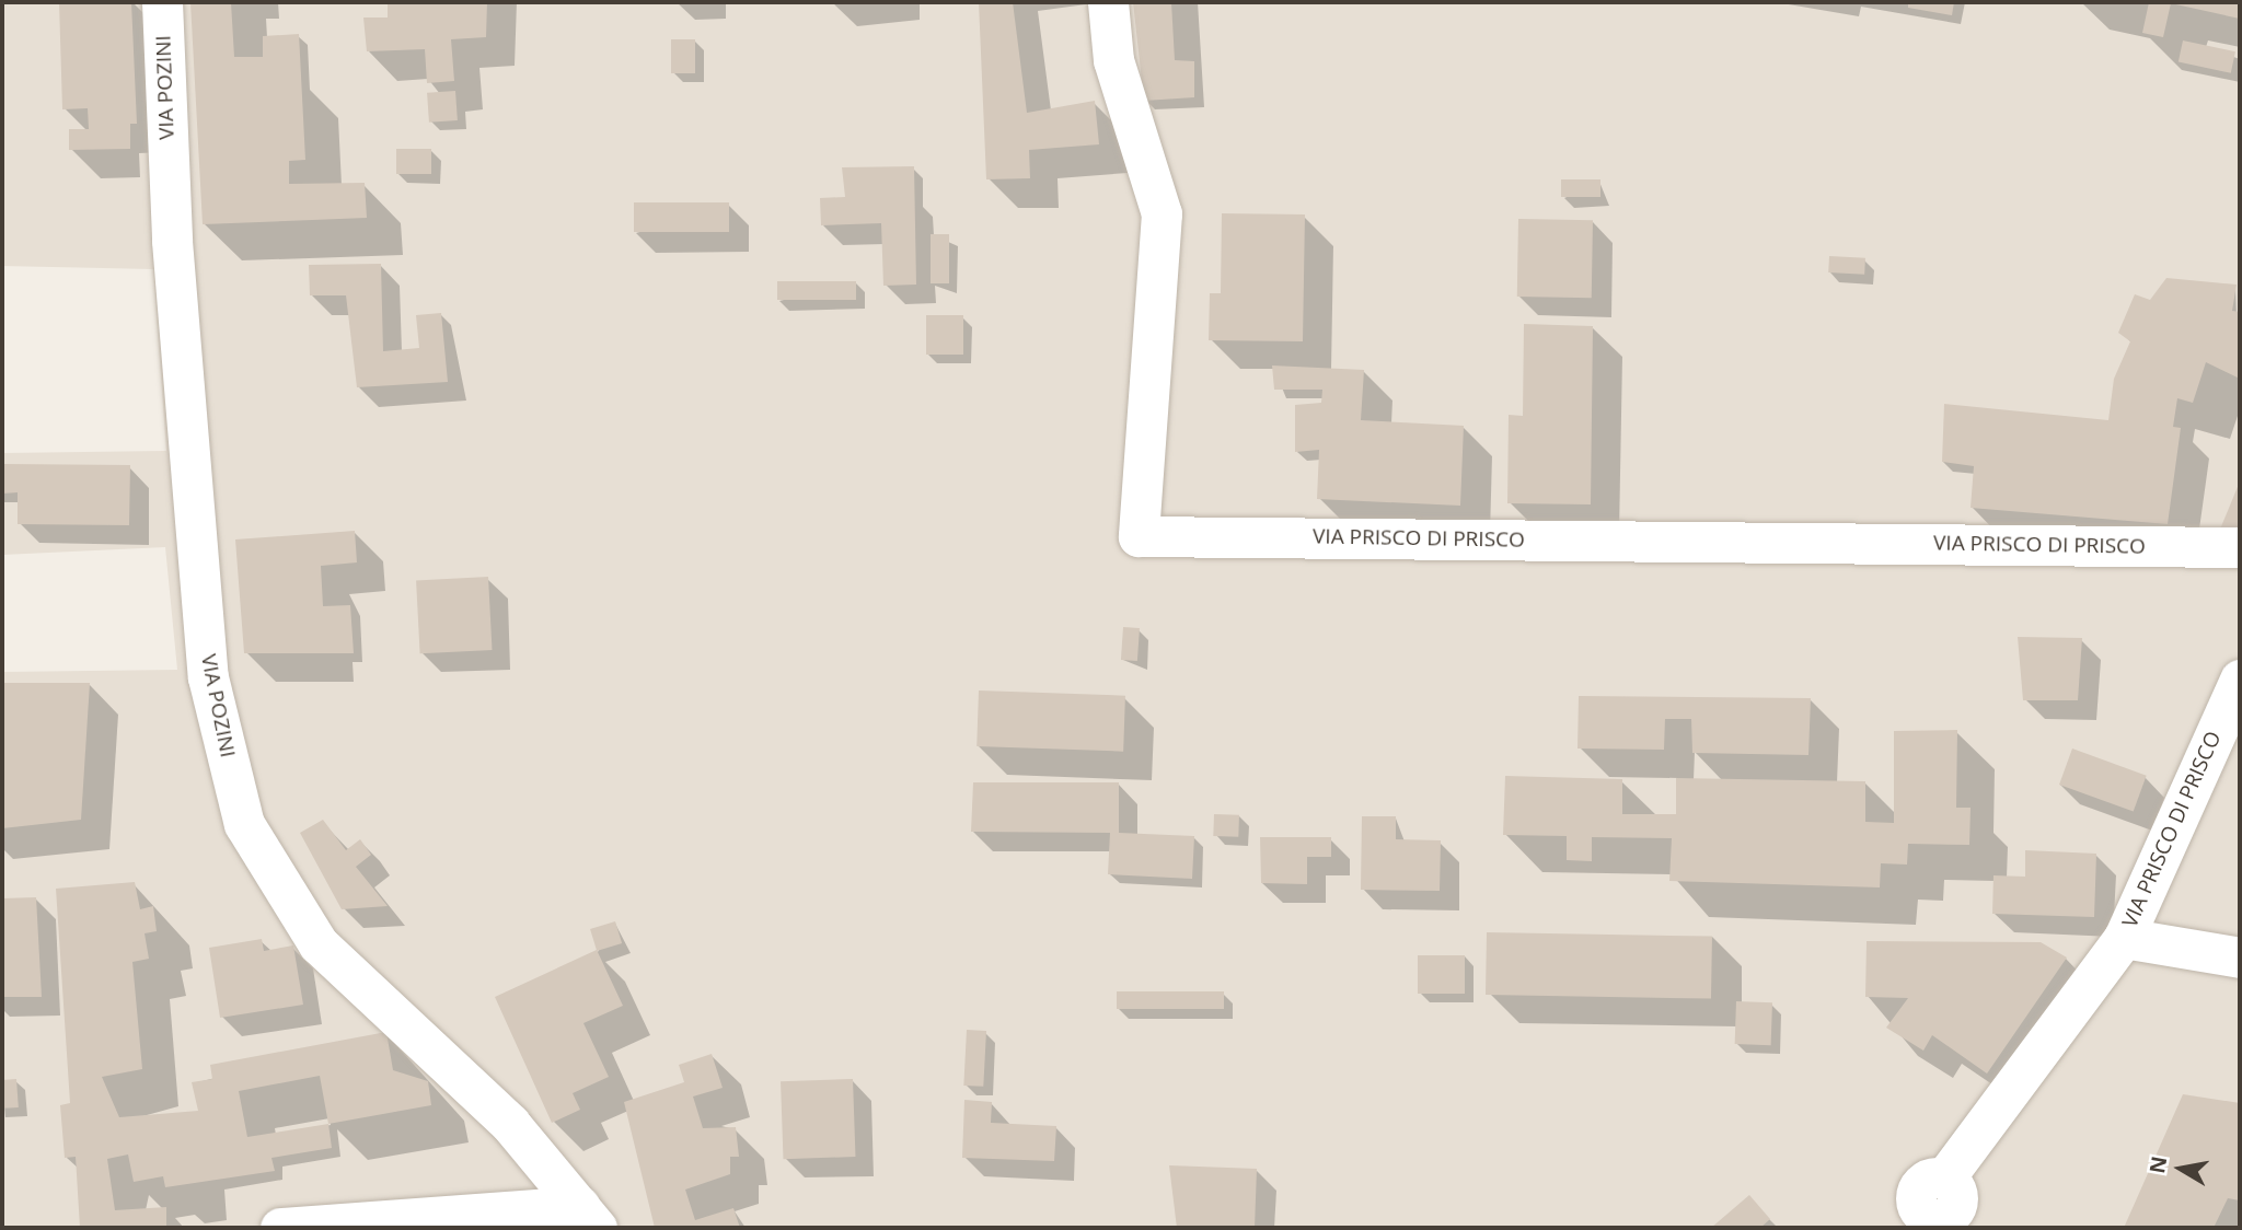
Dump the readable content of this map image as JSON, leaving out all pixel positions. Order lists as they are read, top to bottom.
{
  "streets": {
    "street": ["VIA POZINI", "VIA PRISCO DI PRISCO"]
  },
  "north": "left"
}
